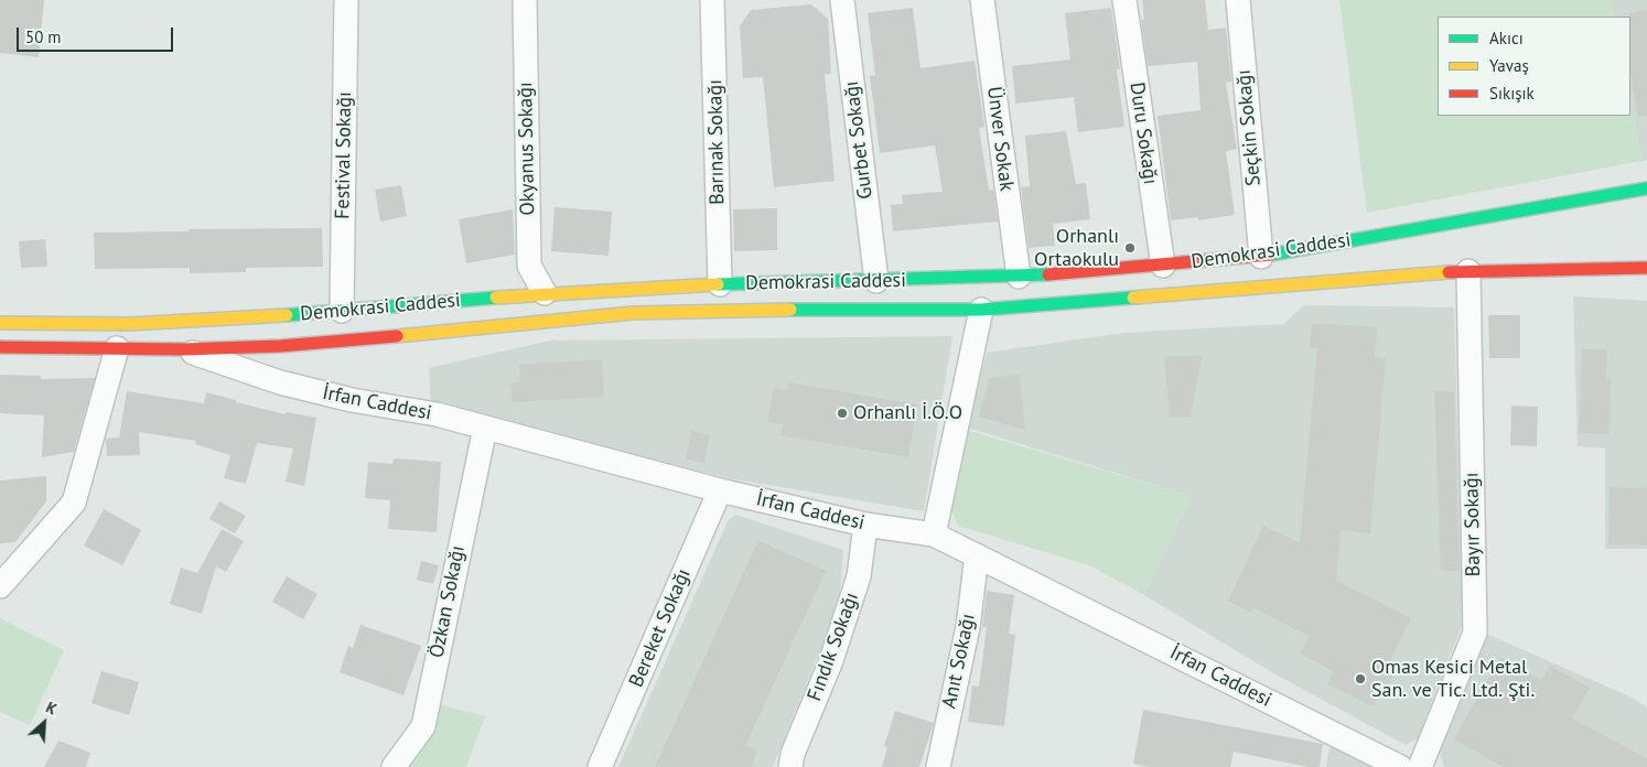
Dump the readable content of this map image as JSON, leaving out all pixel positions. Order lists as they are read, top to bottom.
{
  "streets": {
    "main road": ["Demokrasi Caddesi"],
    "street": [
      "Seçkin Sokağı",
      "Duru Sokağı",
      "Ünver Sokak",
      "Gurbet Sokağı",
      "Barınak Sokağı",
      "Okyanus Sokağı",
      "Festival Sokağı",
      "İrfan Caddesi",
      "Bayır Sokağı",
      "Özkan Sokağı",
      "Bereket Sokağı",
      "Fındık Sokağı",
      "Anıt Sokağı"
    ]
  },
  "crossings": [
    ["Seçkin Sokağı", "Demokrasi Caddesi"],
    ["Duru Sokağı", "Demokrasi Caddesi"],
    ["Ünver Sokak", "Demokrasi Caddesi"],
    ["Gurbet Sokağı", "Demokrasi Caddesi"],
    ["Barınak Sokağı", "Demokrasi Caddesi"],
    ["Okyanus Sokağı", "Demokrasi Caddesi"],
    ["Festival Sokağı", "Demokrasi Caddesi"],
    ["Demokrasi Caddesi", "İrfan Caddesi"],
    ["Demokrasi Caddesi", "Bayır Sokağı"],
    ["İrfan Caddesi", "Özkan Sokağı"],
    ["İrfan Caddesi", "Bereket Sokağı"],
    ["İrfan Caddesi", "Fındık Sokağı"],
    ["İrfan Caddesi", "Anıt Sokağı"]
  ],
  "places": ["Orhanlı Ortaokulu", "Orhanlı İ.Ö.O", "Omas Kesici Metal San. ve Tic. Ltd. Şti."],
  "legend": ["Akıcı", "Yavaş", "Sıkışık"],
  "scale_bar": "50 m",
  "north": "top right"
}
